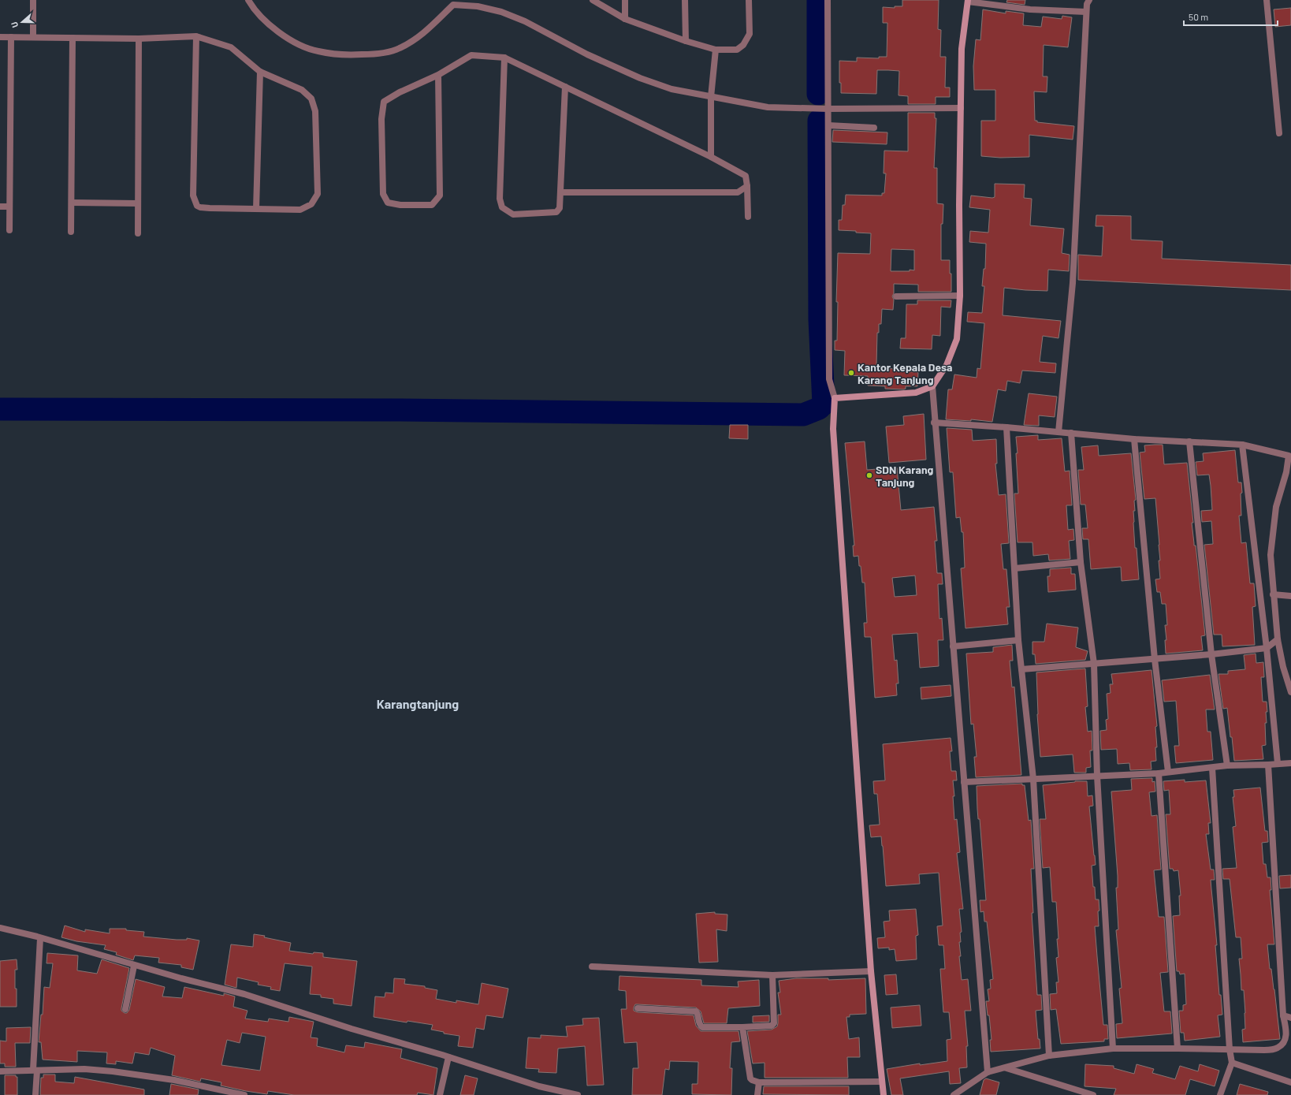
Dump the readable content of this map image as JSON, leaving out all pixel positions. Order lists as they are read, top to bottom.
{
  "districts": ["Karangtanjung"],
  "places": ["Kantor Kepala Desa Karang Tanjung", "SDN Karang Tanjung"],
  "scale_bar": "50 m",
  "north": "left"
}
